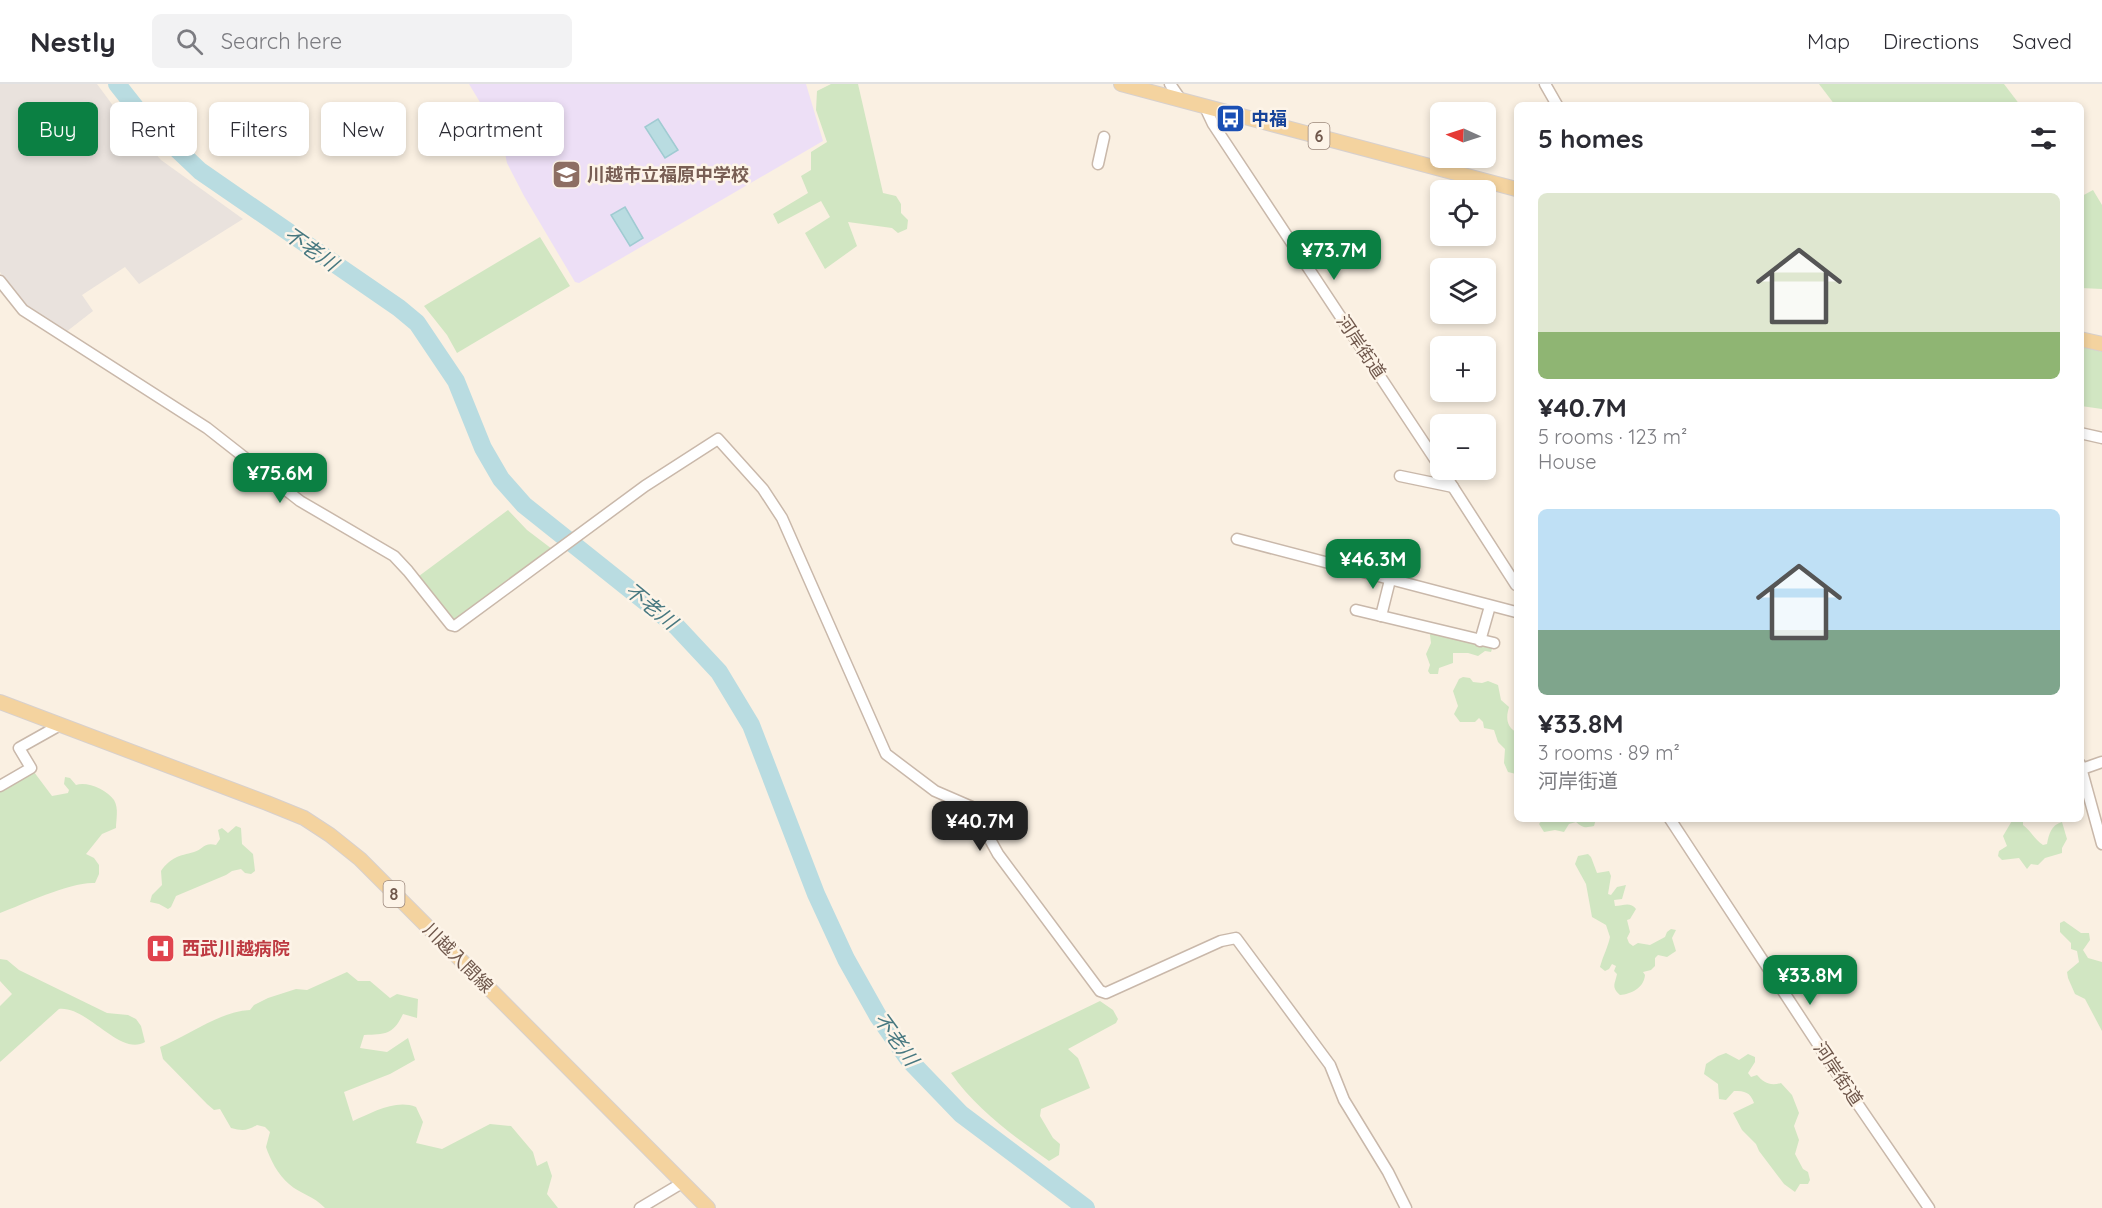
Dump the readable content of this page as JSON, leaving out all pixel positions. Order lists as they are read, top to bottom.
{
  "streets": {
    "main road": ["6", "8", "川越入間線"],
    "street": ["河岸街道"]
  },
  "crossings": [
    ["6", "河岸街道"]
  ],
  "water": ["不老川"],
  "places": {
    "bus stop": ["中福"],
    "school or university": ["川越市立福原中学校"],
    "hospital": ["西武川越病院"]
  },
  "north": "left",
  "page": {
    "header": "Nestly",
    "search": "Search here",
    "nav": ["Map", "Directions", "Saved"],
    "map_buttons": ["+", "−"],
    "chip": [
      "Buy",
      "Rent",
      "Filters",
      "New",
      "Apartment"
    ],
    "heading": "5 homes",
    "list": [
      {
        "name": "¥40.7M",
        "note": "5 rooms · 123 m² · House"
      },
      {
        "name": "¥33.8M",
        "note": "3 rooms · 89 m² · 河岸街道"
      }
    ],
    "price": [
      "¥73.7M",
      "¥75.6M",
      "¥46.3M",
      "¥40.7M",
      "¥33.8M"
    ]
  }
}
